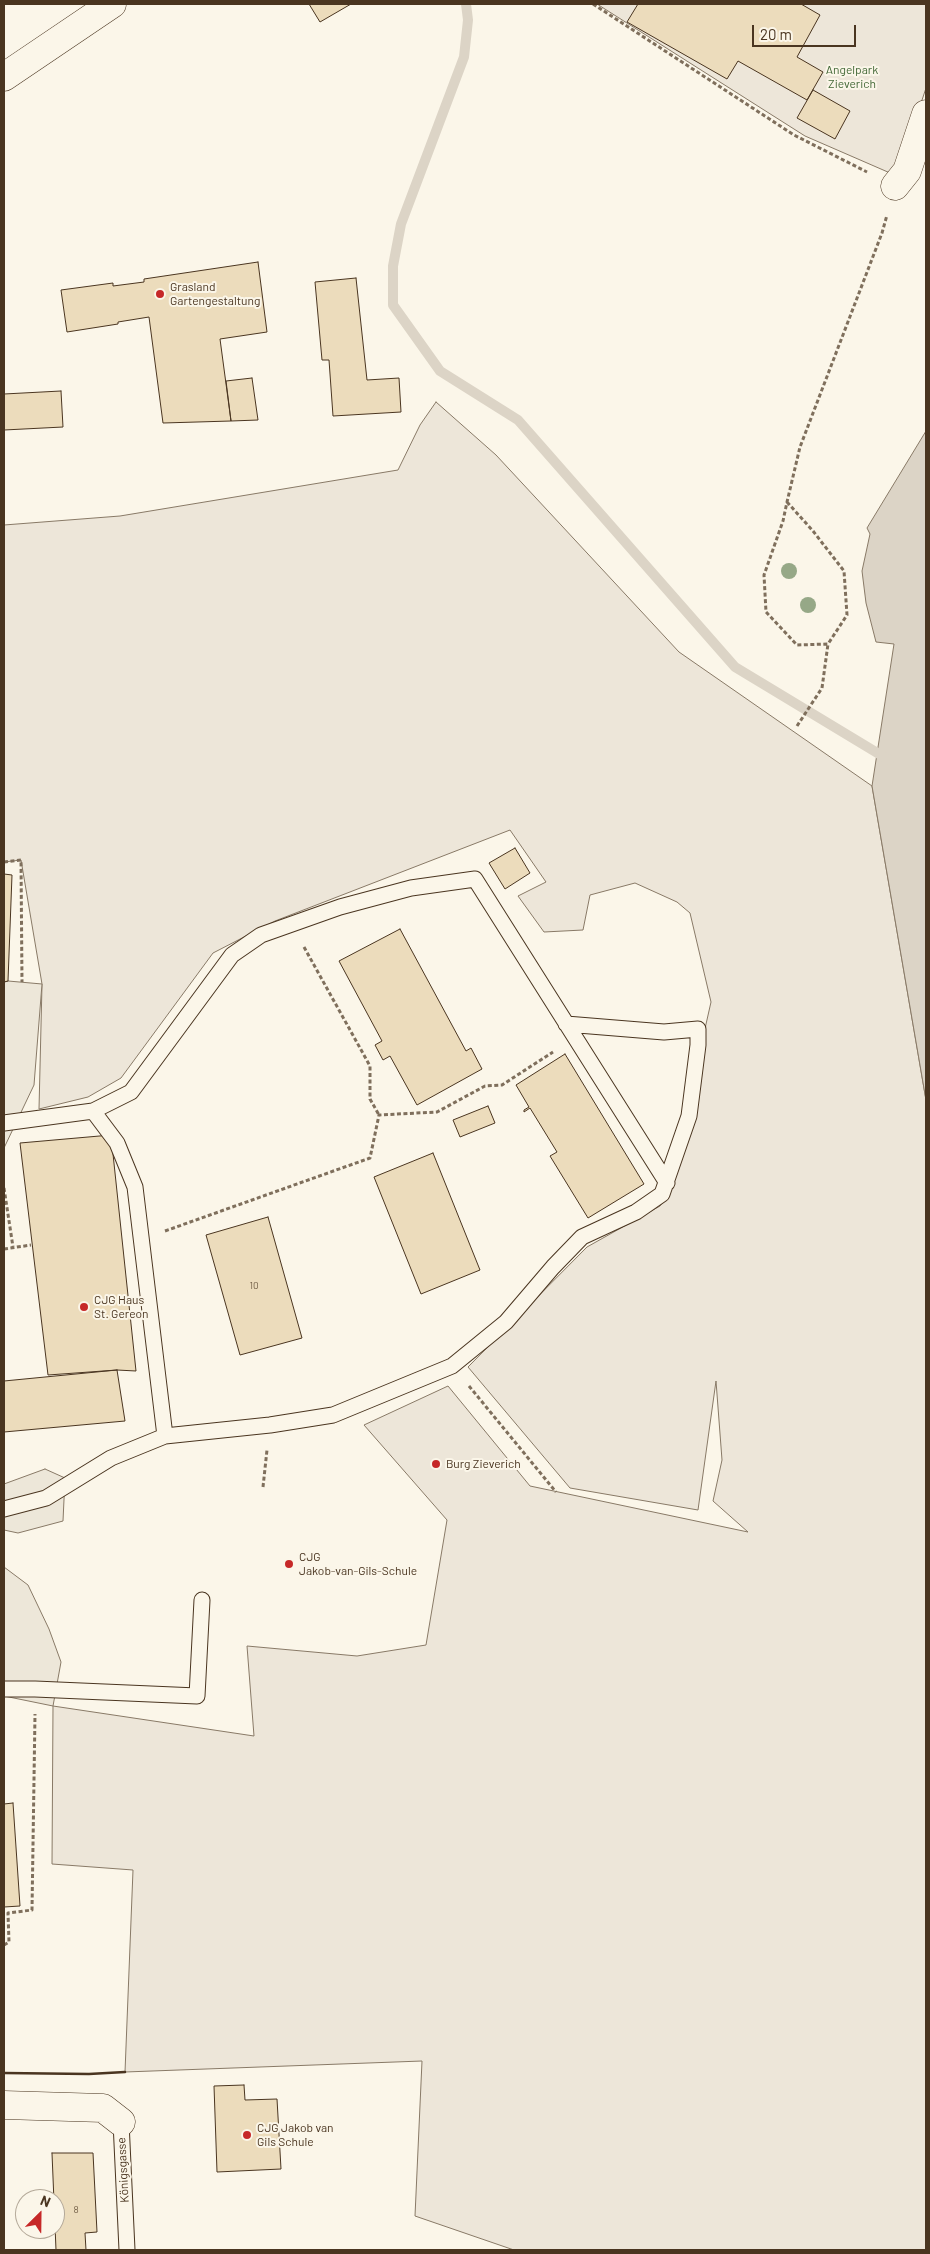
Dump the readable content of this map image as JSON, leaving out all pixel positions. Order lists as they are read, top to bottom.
{
  "streets": {
    "street": ["Königsgasse"]
  },
  "parks": ["Angelpark Zieverich"],
  "places": [
    "Grasland Gartengestaltung",
    "CJG Haus St. Gereon",
    "Burg Zieverich",
    "CJG Jakob-van-Gils-Schule",
    "CJG Jakob van Gils Schule"
  ],
  "house_numbers": ["10", "8"],
  "scale_bar": "20 m",
  "north": "top right"
}
